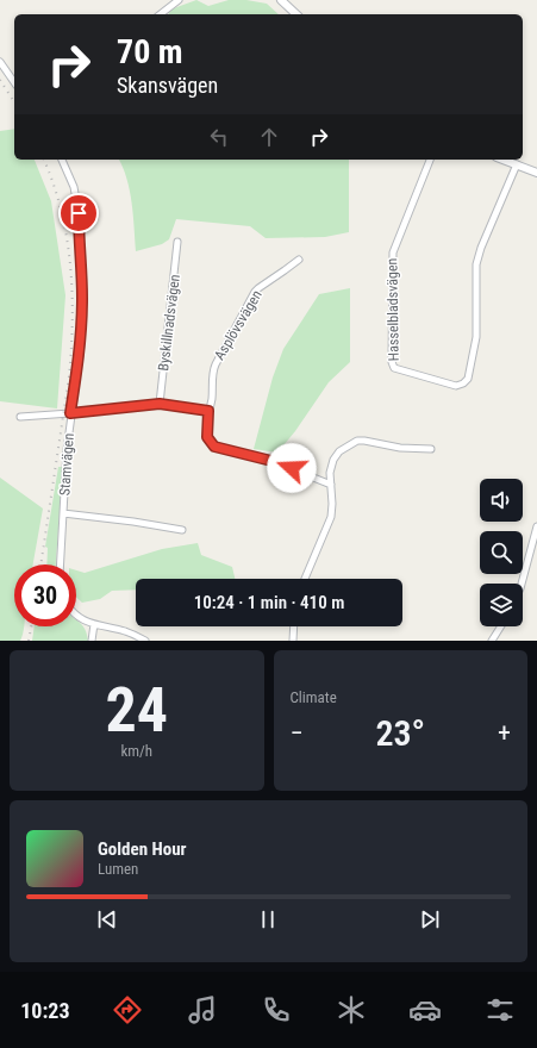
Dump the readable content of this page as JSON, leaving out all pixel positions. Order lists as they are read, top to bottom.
{
  "streets": {
    "street": [
      "Hasselbladsvägen",
      "Byskillnadsvägen",
      "Asplövsvägen",
      "Stamvägen"
    ]
  },
  "page": {
    "turn": ["70 m", "Skansvägen"],
    "limit": "30",
    "trip": "10:24 · 1 min · 410 m",
    "tile": [
      ["24", "km/h"],
      "Climate"
    ],
    "heat": ["−", "23°", "+"],
    "song": ["Golden Hour", "Lumen"],
    "tabs": "10:23"
  }
}
